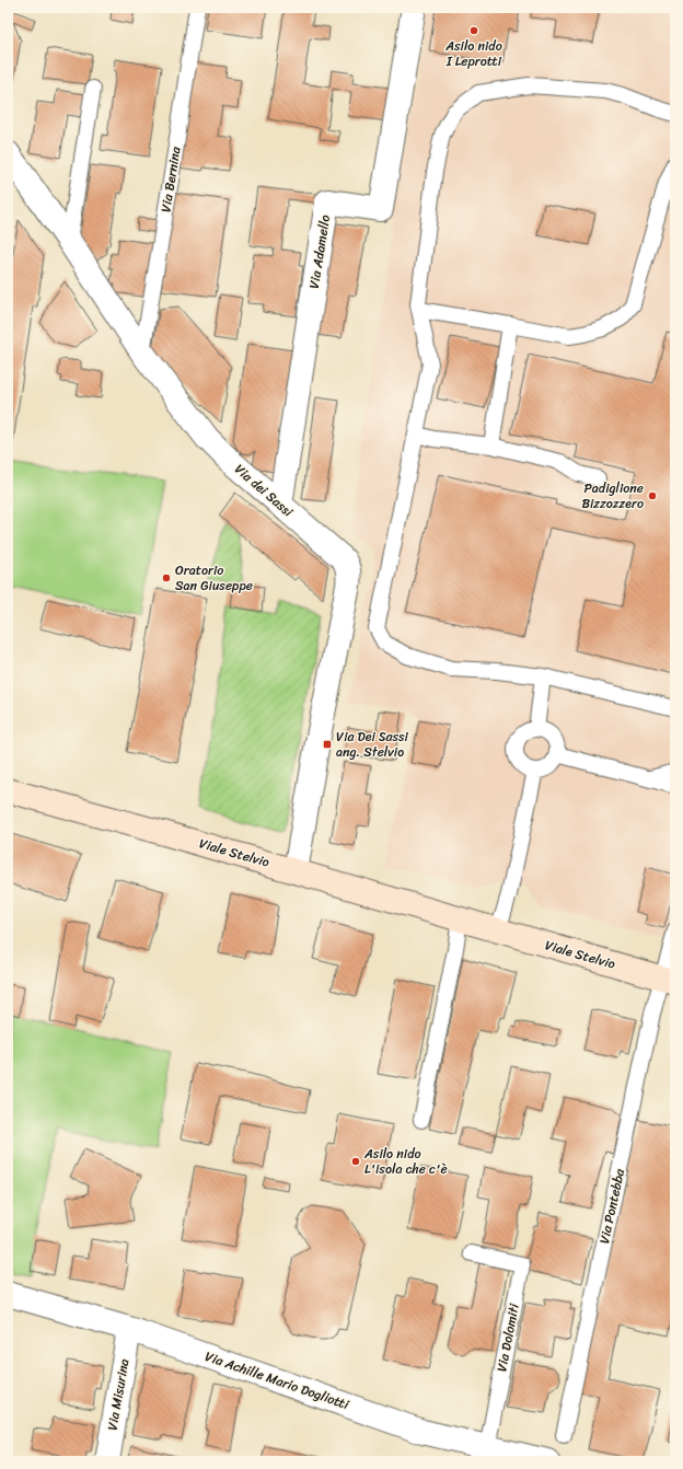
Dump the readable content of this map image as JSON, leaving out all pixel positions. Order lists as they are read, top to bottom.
{
  "streets": {
    "street": [
      "Via Adamello",
      "Via dei Sassi",
      "Viale Stelvio",
      "Via Achille Mario Dogliotti",
      "Via Misurina"
    ],
    "lane": ["Via Bernina", "Via Pontebba", "Via Dolomiti"]
  },
  "crossings": [
    ["Via Bernina", "Via dei Sassi"],
    ["Via Adamello", "Via dei Sassi"],
    ["Via dei Sassi", "Viale Stelvio"],
    ["Viale Stelvio", "Via Pontebba"],
    ["Via Dolomiti", "Via Achille Mario Dogliotti"],
    ["Via Achille Mario Dogliotti", "Via Misurina"]
  ],
  "places": {
    "other": [
      "Asilo nido I Leprotti",
      "Padiglione Bizzozzero",
      "Oratorio San Giuseppe",
      "Asilo nido L'isola che c'è"
    ],
    "transit": ["Via Dei Sassi ang. Stelvio"]
  }
}
